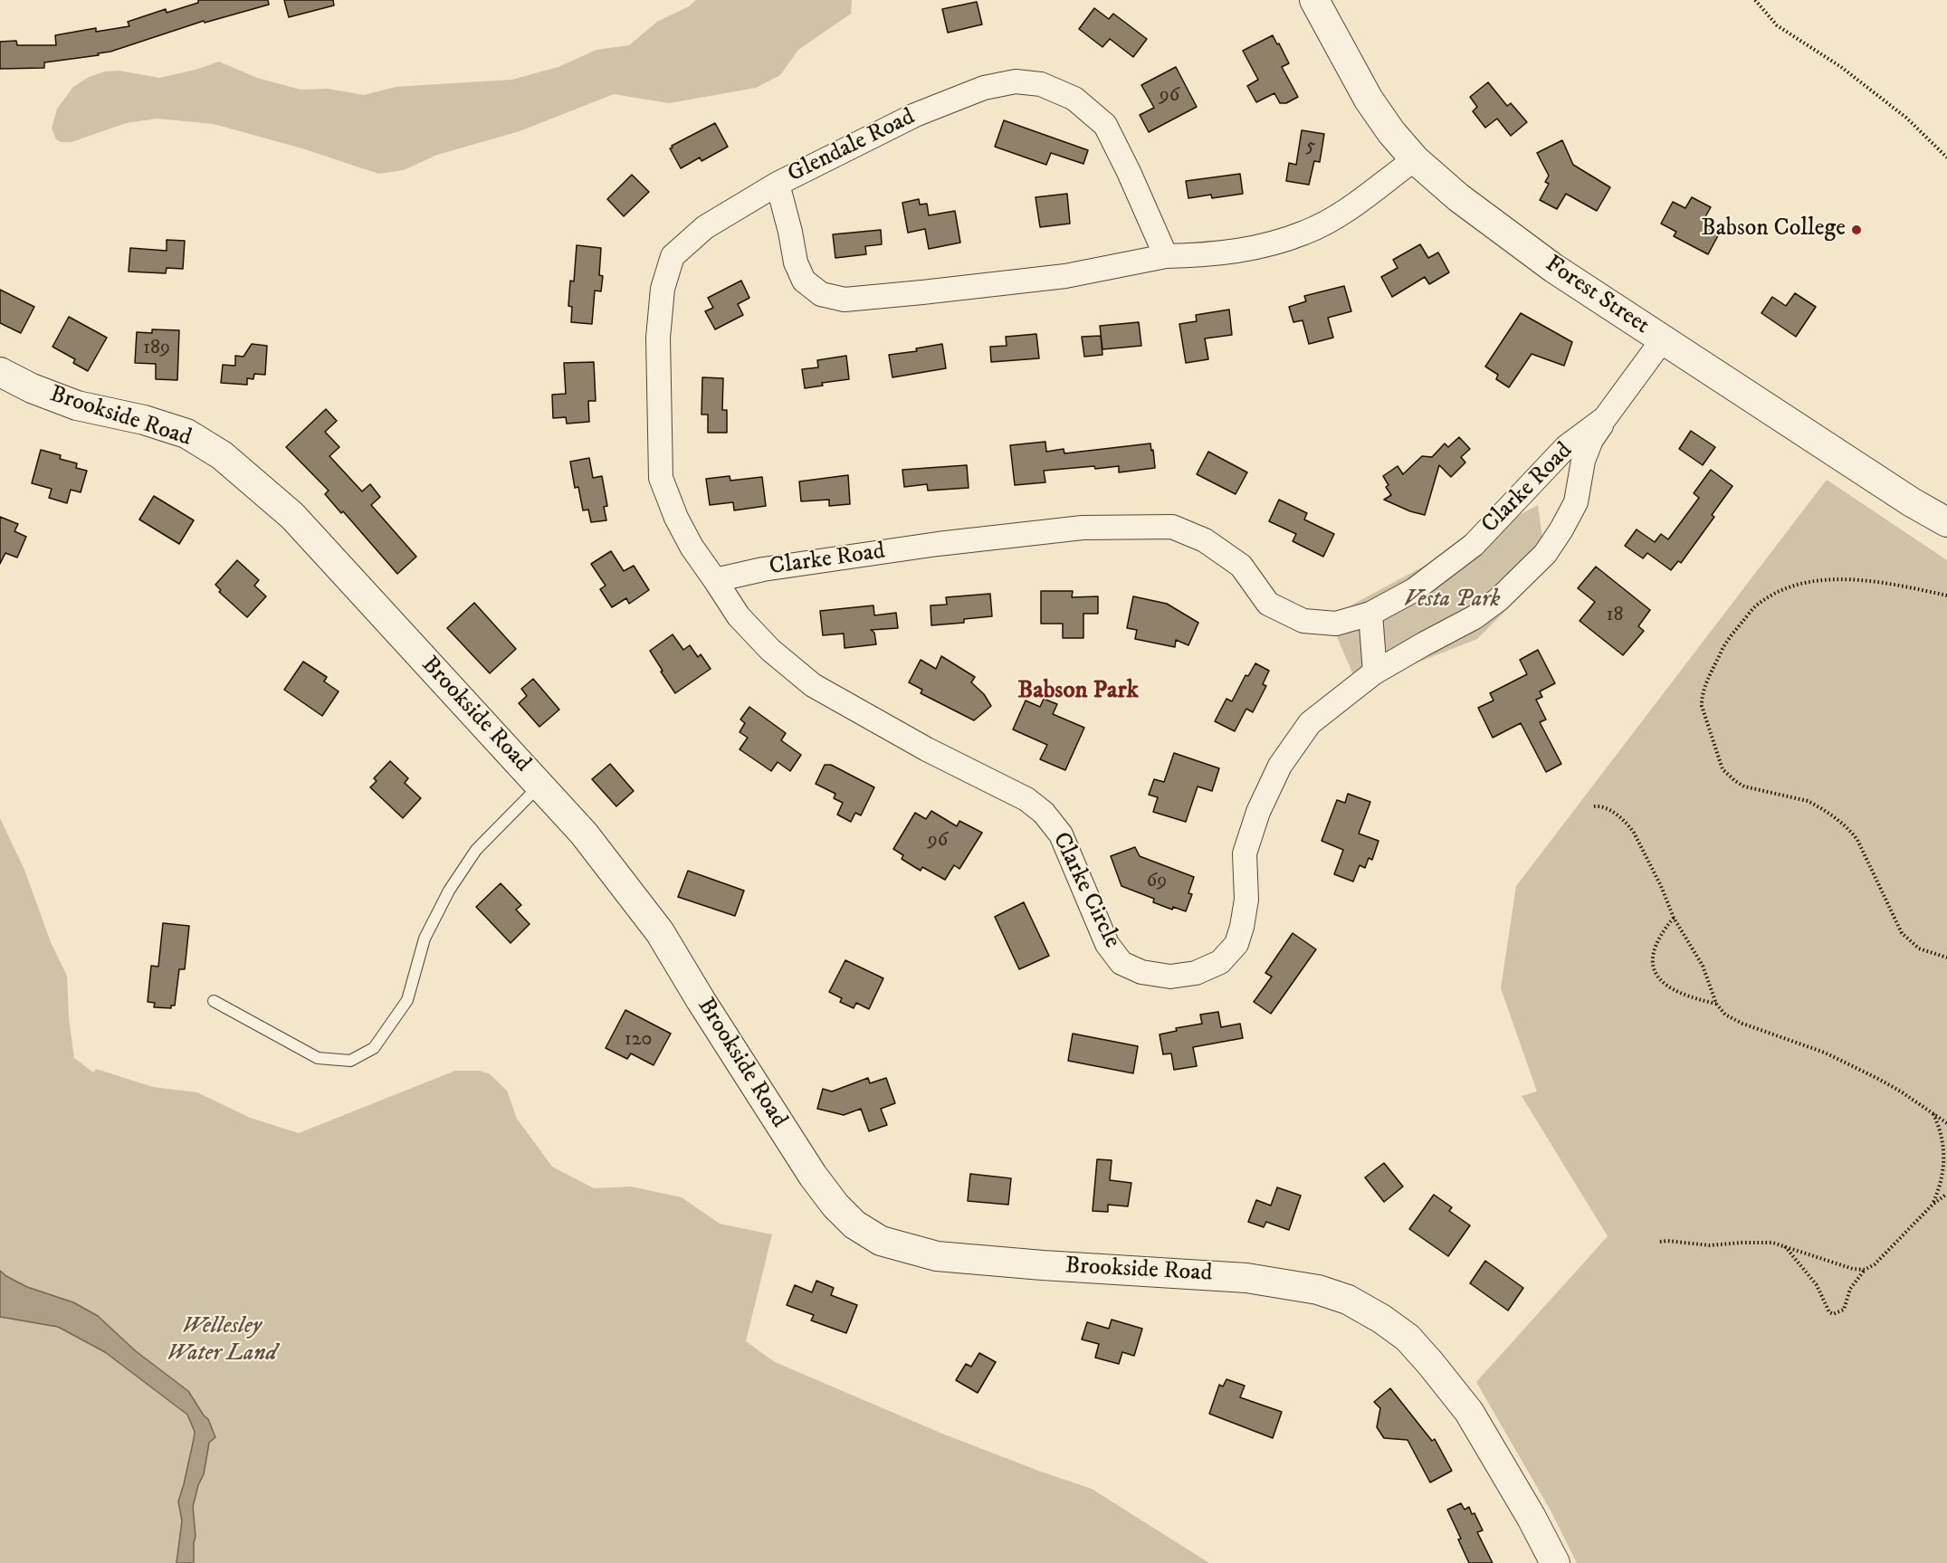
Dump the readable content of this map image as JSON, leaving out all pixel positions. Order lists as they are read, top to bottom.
{
  "streets": {
    "street": [
      "Glendale Road",
      "Forest Street",
      "Brookside Road",
      "Clarke Road",
      "Clarke Circle"
    ]
  },
  "crossings": [
    ["Glendale Road", "Forest Street"],
    ["Forest Street", "Clarke Road"],
    ["Clarke Road", "Clarke Circle"]
  ],
  "districts": ["Babson Park"],
  "parks": ["Vesta Park", "Wellesley Water Land"],
  "places": ["Babson College"],
  "house_numbers": [
    "96",
    "5",
    "189",
    "18",
    "96",
    "69",
    "120"
  ]
}
